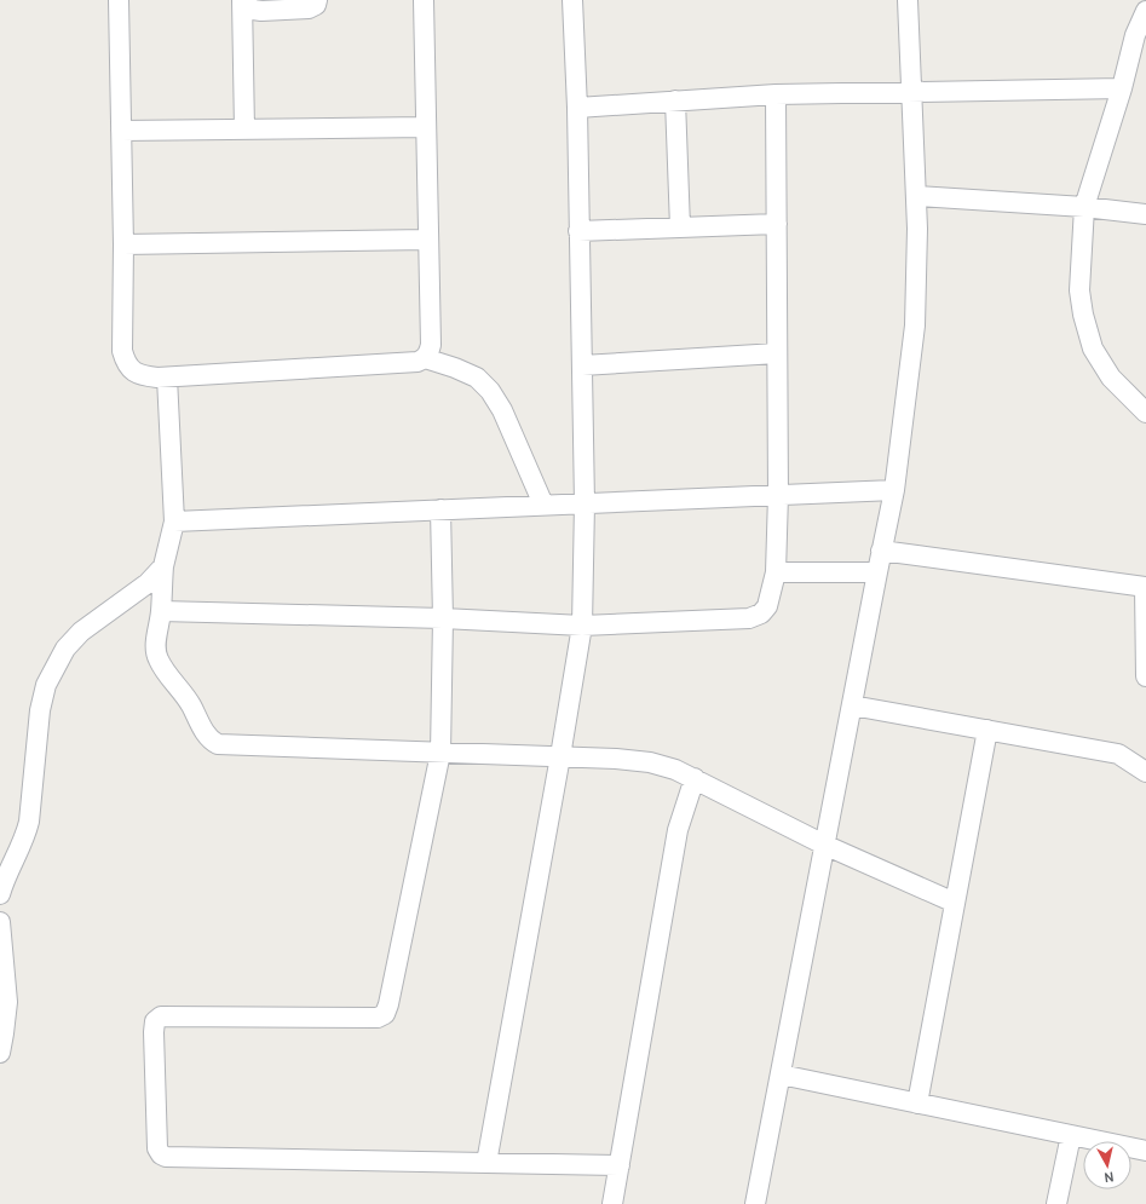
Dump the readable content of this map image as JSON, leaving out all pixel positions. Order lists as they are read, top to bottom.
{
  "north": "bottom"
}
